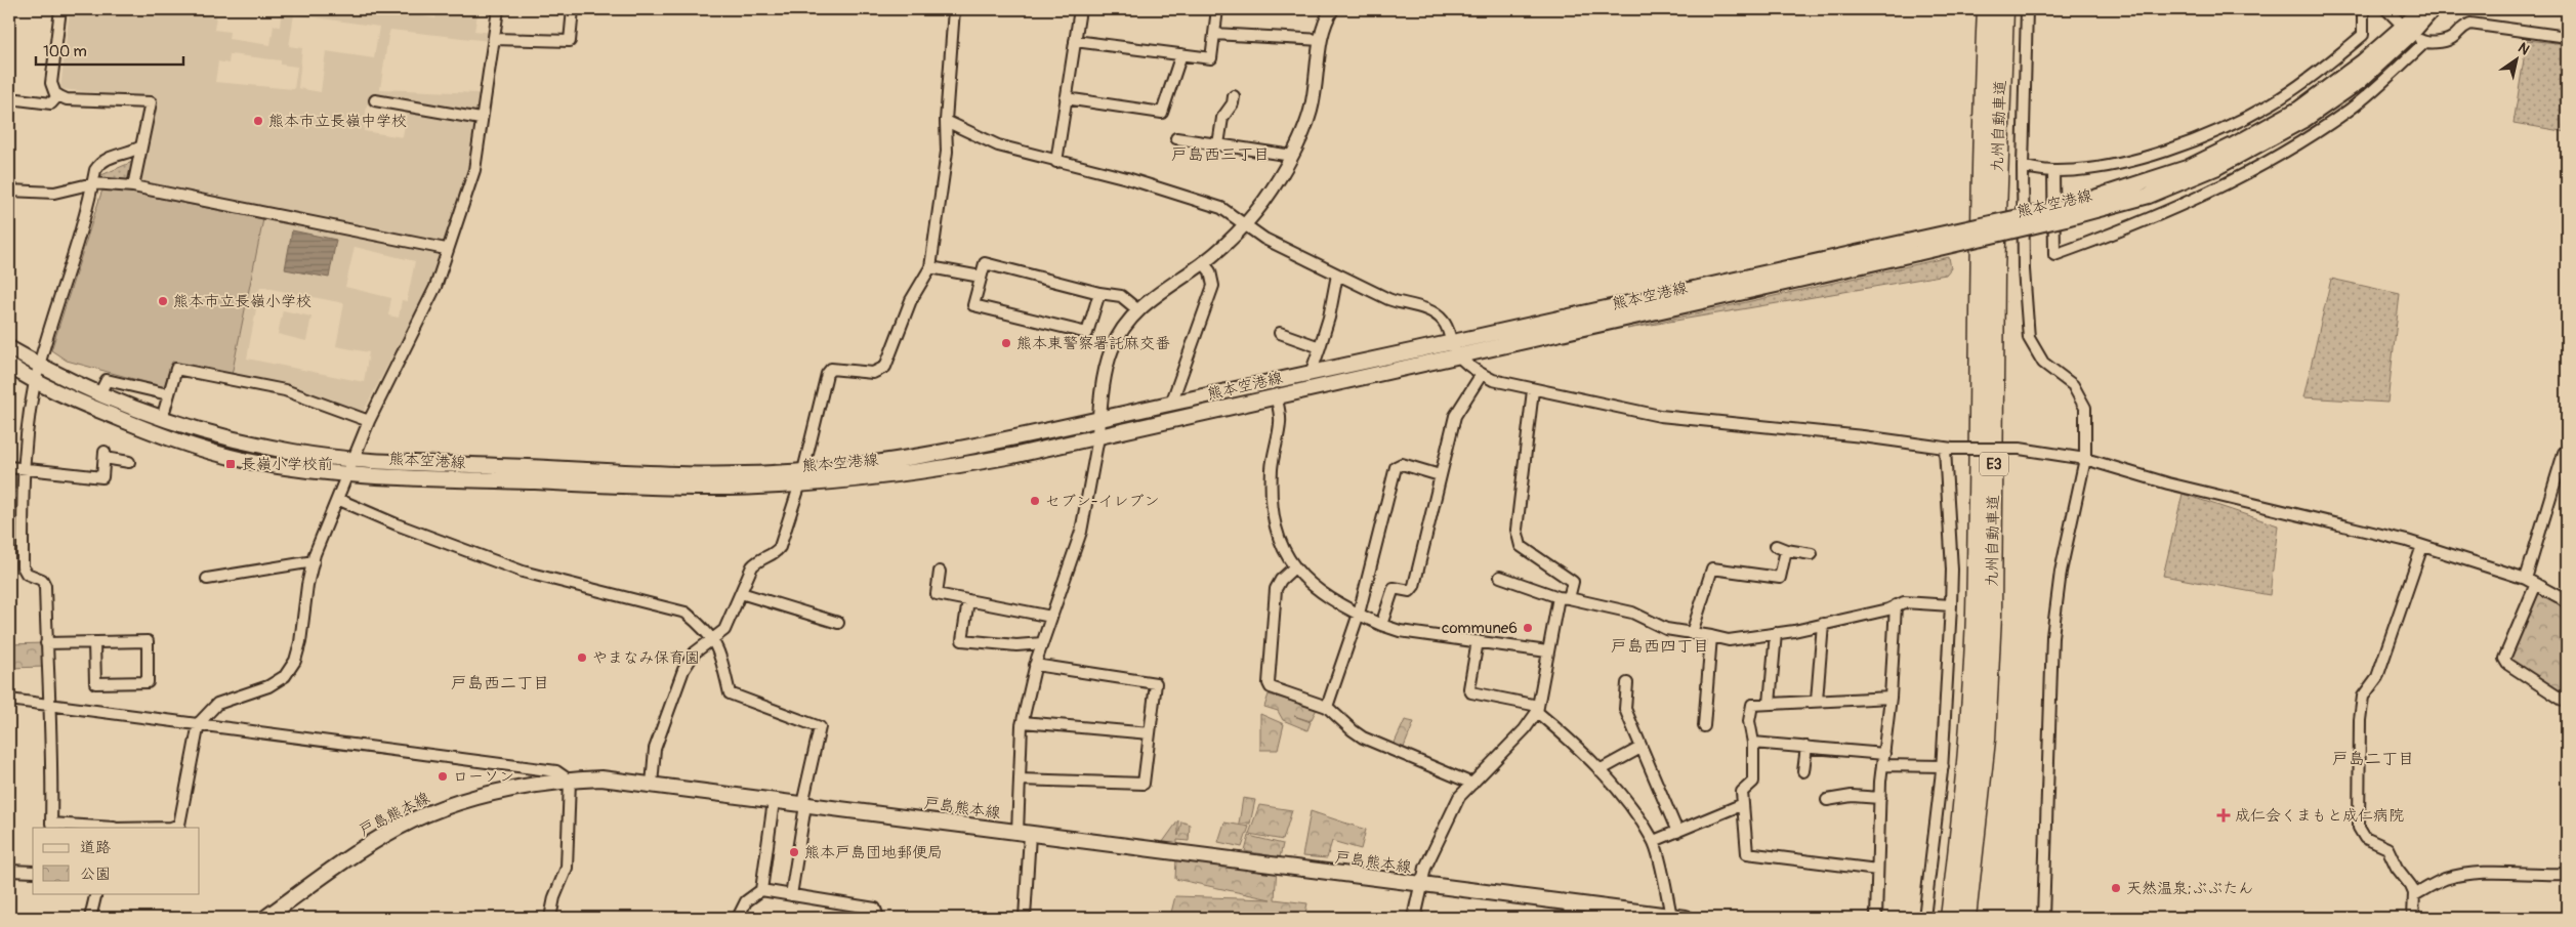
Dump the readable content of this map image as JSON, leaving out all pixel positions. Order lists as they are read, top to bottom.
{
  "streets": {
    "highway": ["九州自動車道", "E3"],
    "main road": ["熊本空港線", "戸島熊本線"]
  },
  "districts": [
    "戸島西三丁目",
    "戸島西四丁目",
    "戸島西二丁目",
    "戸島二丁目"
  ],
  "places": {
    "other": [
      "熊本市立長嶺中学校",
      "熊本市立長嶺小学校",
      "熊本東警察署託麻交番",
      "セブン-イレブン",
      "commune6",
      "やまなみ保育園",
      "ローソン",
      "熊本戸島団地郵便局",
      "天然温泉;ぶぶたん"
    ],
    "transit": ["長嶺小学校前"],
    "health": ["成仁会くまもと成仁病院"]
  },
  "legend": ["道路", "公園"],
  "scale_bar": "100 m",
  "north": "top right"
}
